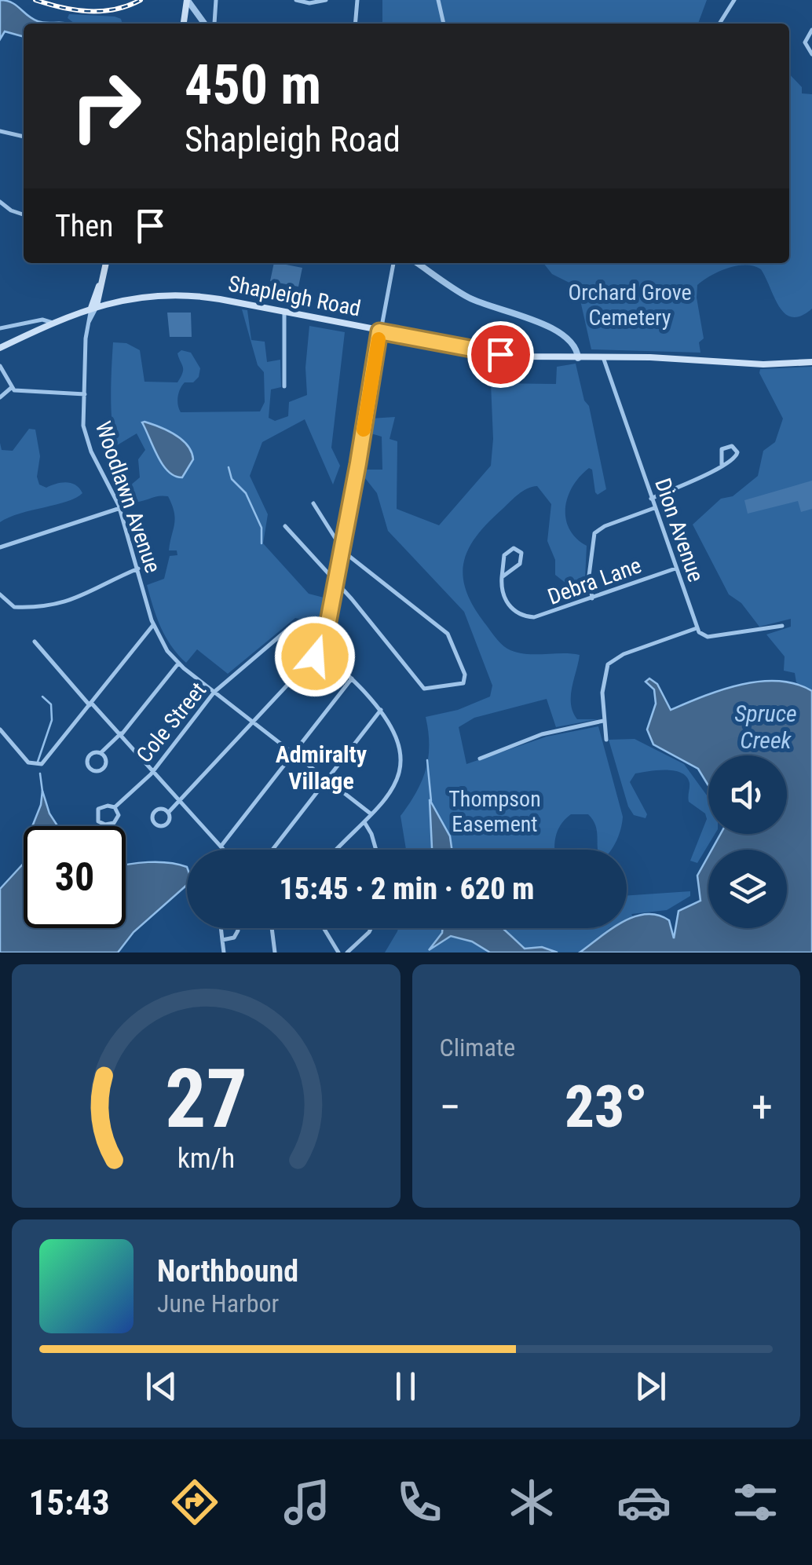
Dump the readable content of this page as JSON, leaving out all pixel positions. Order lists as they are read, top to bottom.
{
  "streets": {
    "main road": ["Shapleigh Road"],
    "street": [
      "Woodlawn Avenue",
      "Dion Avenue",
      "Debra Lane",
      "Cole Street"
    ]
  },
  "crossings": [
    ["Shapleigh Road", "Woodlawn Avenue"],
    ["Shapleigh Road", "Dion Avenue"],
    ["Woodlawn Avenue", "Cole Street"],
    ["Dion Avenue", "Debra Lane"]
  ],
  "districts": ["Admiralty Village"],
  "water": ["Spruce Creek"],
  "parks": ["Orchard Grove Cemetery", "Thompson Easement"],
  "page": {
    "turn": ["450 m", "Shapleigh Road"],
    "then": "Then",
    "limit": "30",
    "trip": "15:45 · 2 min · 620 m",
    "tile": "Climate",
    "heat": ["−", "23°", "+"],
    "song": ["Northbound", "June Harbor"],
    "tabs": "15:43",
    "gauge": ["27", "km/h"]
  }
}
